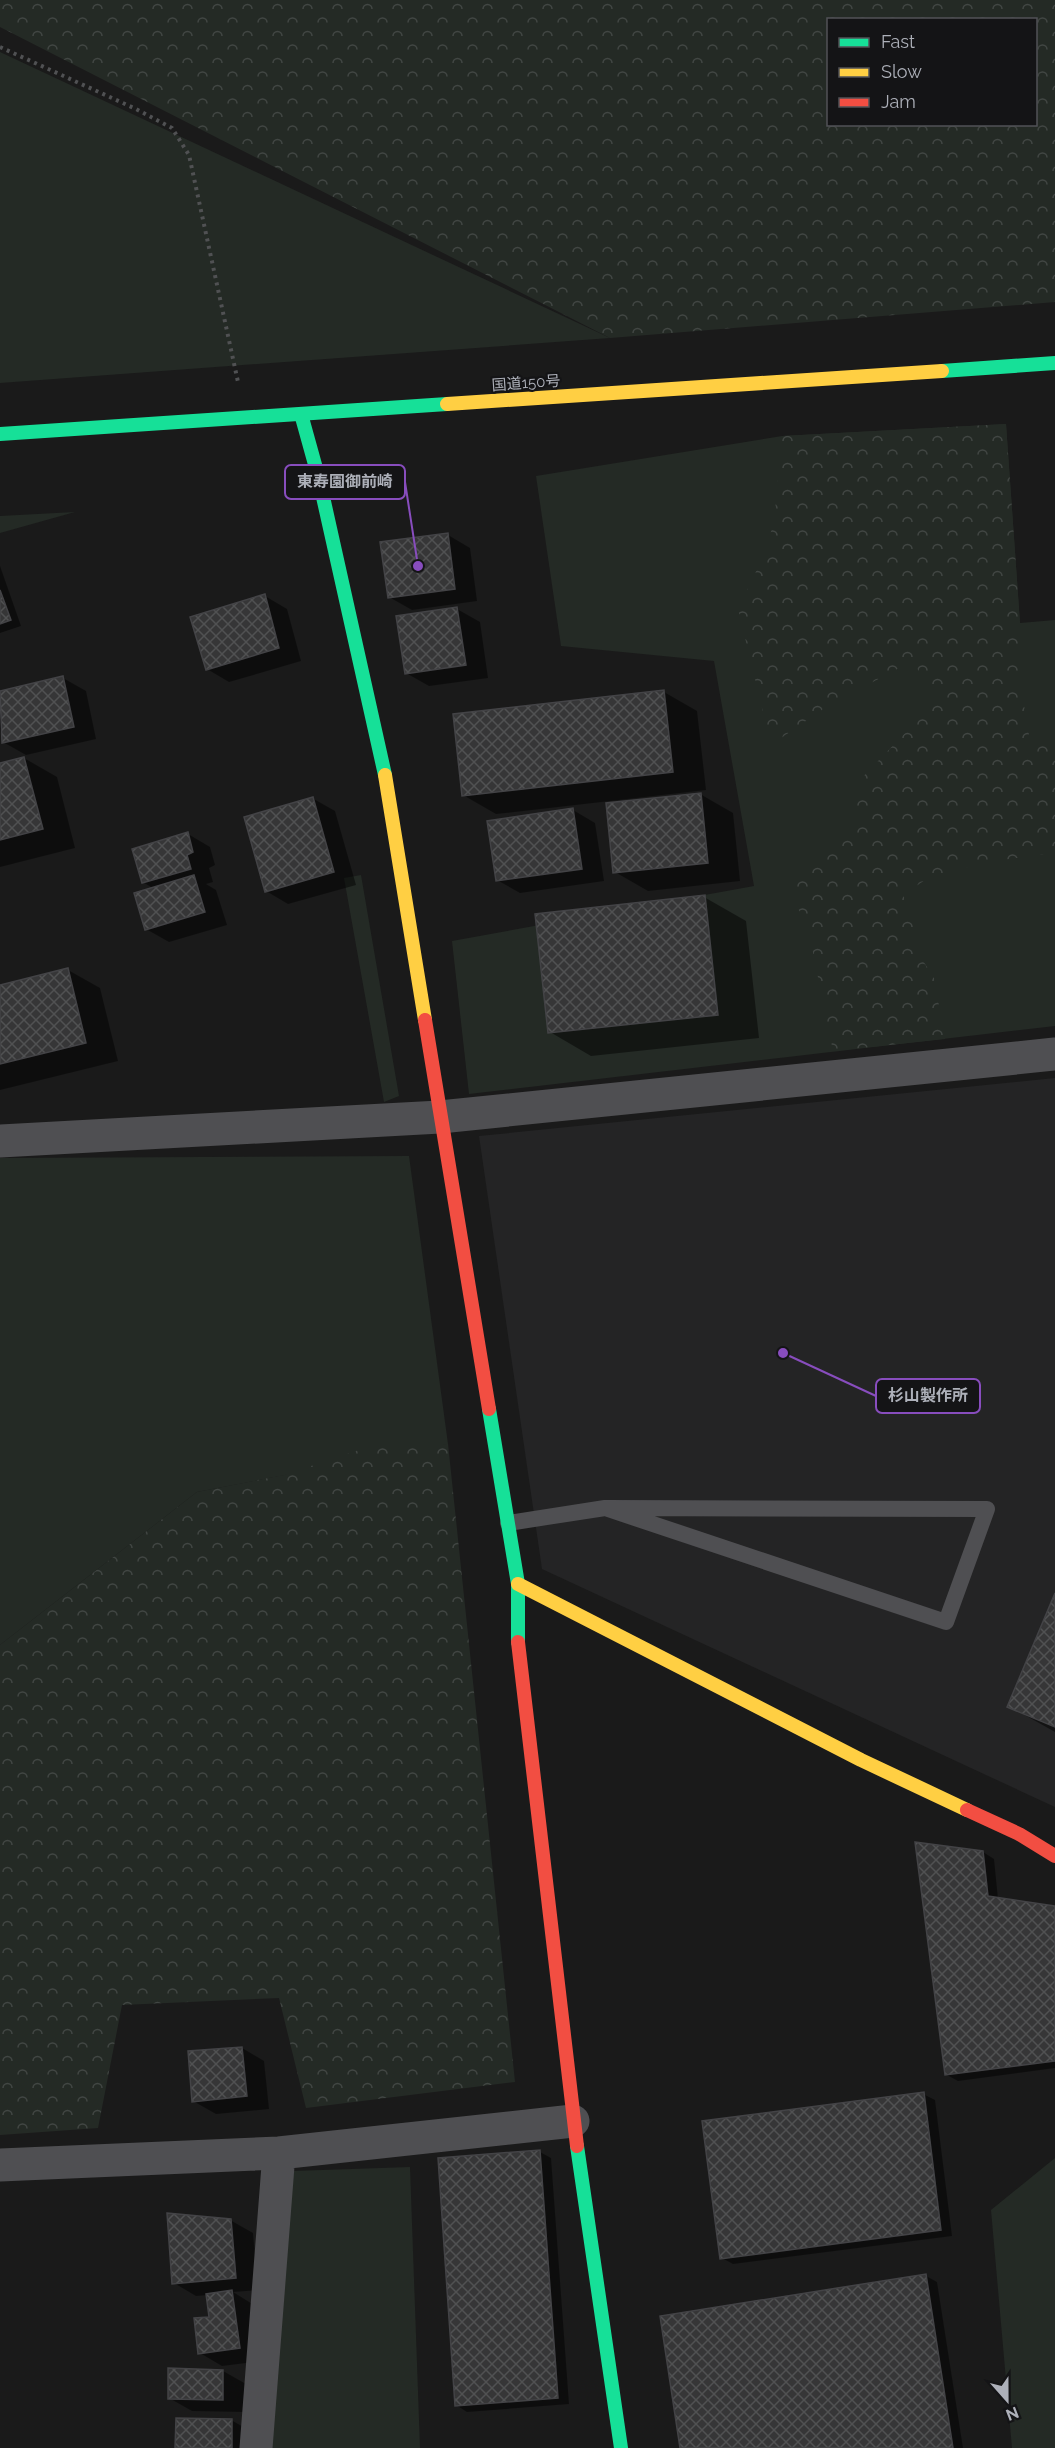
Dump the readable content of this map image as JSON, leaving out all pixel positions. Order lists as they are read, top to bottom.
{
  "streets": {
    "main road": ["国道150号"]
  },
  "places": ["東寿園御前崎", "杉山製作所"],
  "legend": ["Fast", "Slow", "Jam"],
  "north": "bottom"
}
